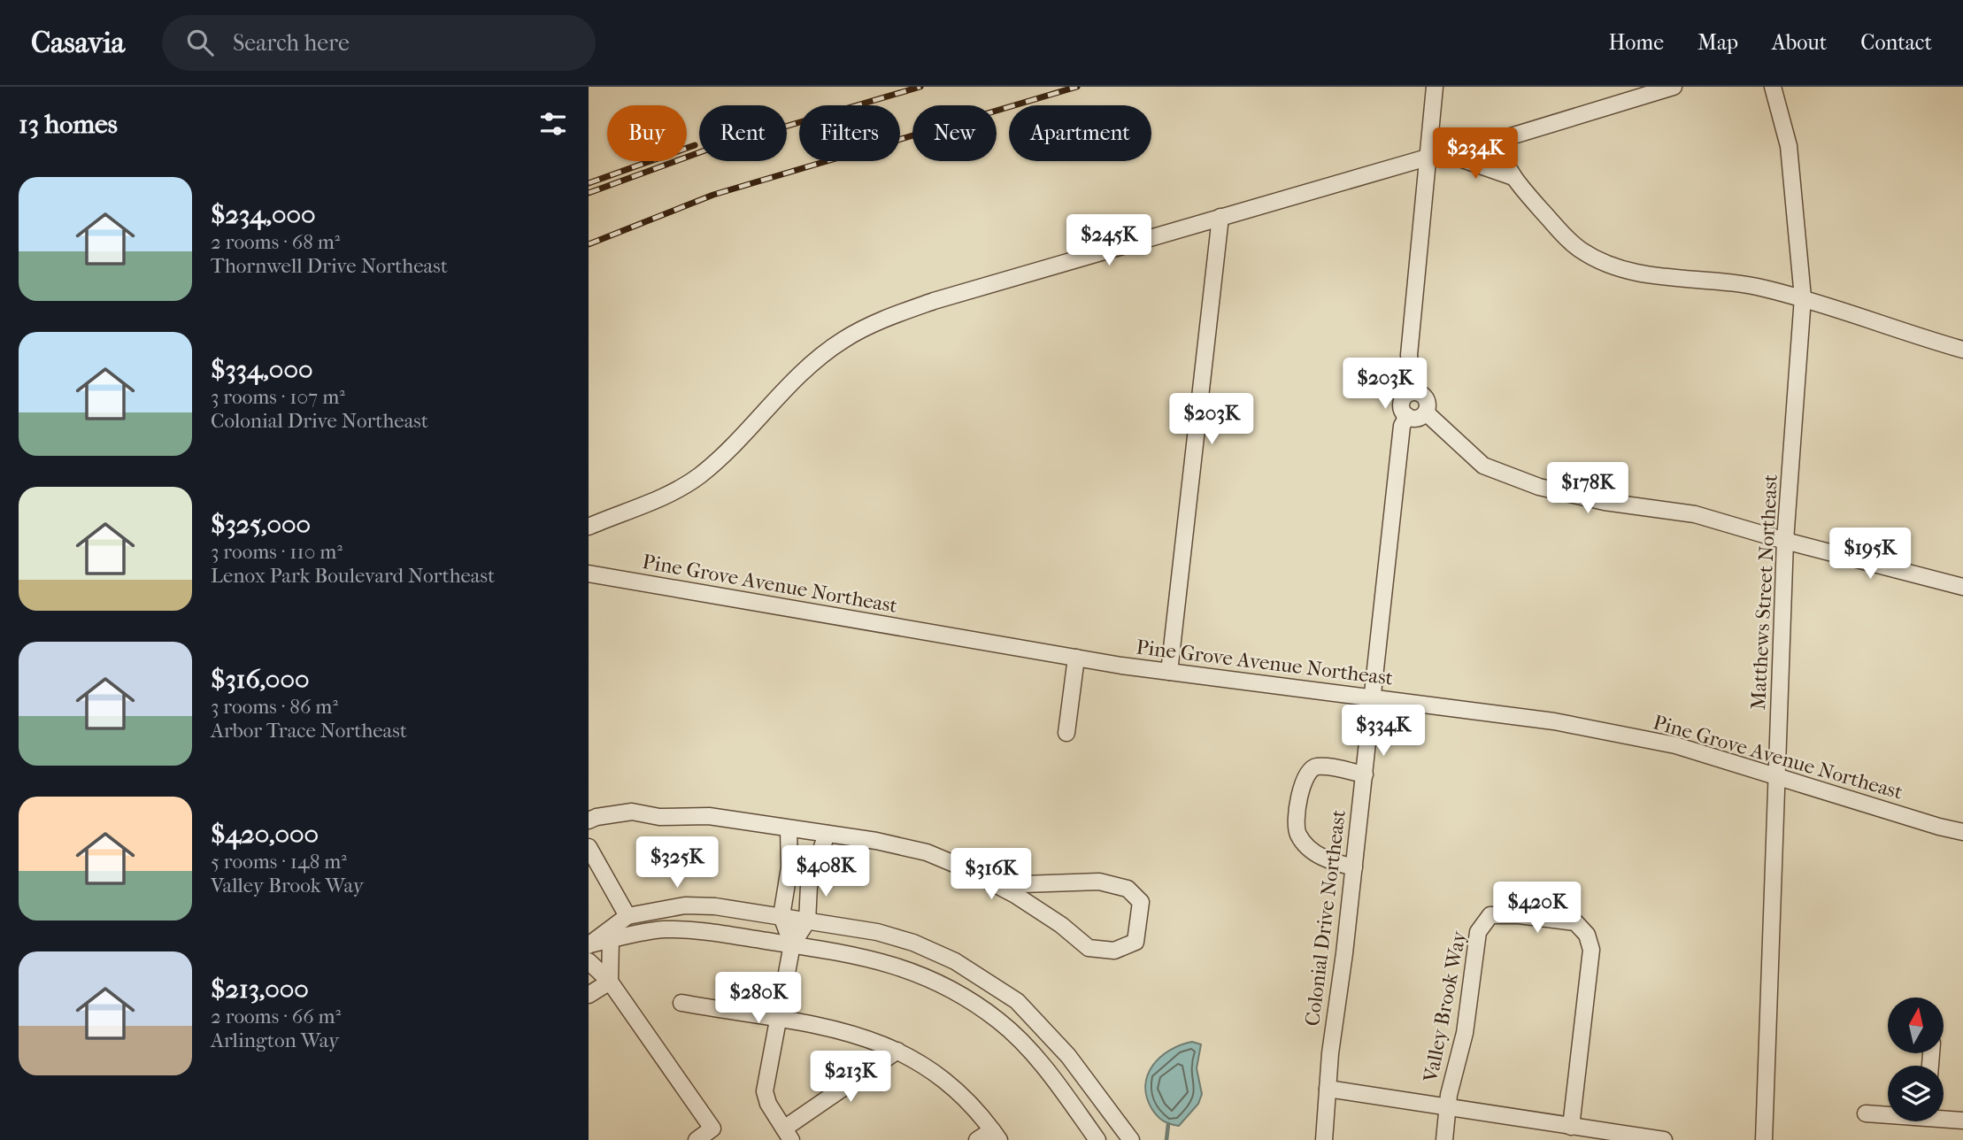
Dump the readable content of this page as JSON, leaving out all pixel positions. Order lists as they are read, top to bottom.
{
  "streets": {
    "street": [
      "Pine Grove Avenue Northeast",
      "Matthews Street Northeast",
      "Colonial Drive Northeast",
      "Valley Brook Way"
    ]
  },
  "crossings": [
    ["Pine Grove Avenue Northeast", "Matthews Street Northeast"],
    ["Pine Grove Avenue Northeast", "Colonial Drive Northeast"]
  ],
  "north": "top",
  "page": {
    "header": "Casavia",
    "search": "Search here",
    "nav": [
      "Home",
      "Map",
      "About",
      "Contact"
    ],
    "heading": "13 homes",
    "chip": [
      "Buy",
      "Rent",
      "Filters",
      "New",
      "Apartment"
    ],
    "price": [
      "$234K",
      "$245K",
      "$203K",
      "$203K",
      "$178K",
      "$195K",
      "$334K",
      "$325K",
      "$408K",
      "$316K",
      "$420K",
      "$280K",
      "$213K"
    ],
    "list": [
      {
        "name": "$234,000",
        "note": "2 rooms · 68 m² · Thornwell Drive Northeast"
      },
      {
        "name": "$334,000",
        "note": "3 rooms · 107 m² · Colonial Drive Northeast"
      },
      {
        "name": "$325,000",
        "note": "3 rooms · 110 m² · Lenox Park Boulevard Northeast"
      },
      {
        "name": "$316,000",
        "note": "3 rooms · 86 m² · Arbor Trace Northeast"
      },
      {
        "name": "$420,000",
        "note": "5 rooms · 148 m² · Valley Brook Way"
      },
      {
        "name": "$213,000",
        "note": "2 rooms · 66 m² · Arlington Way"
      }
    ]
  }
}
